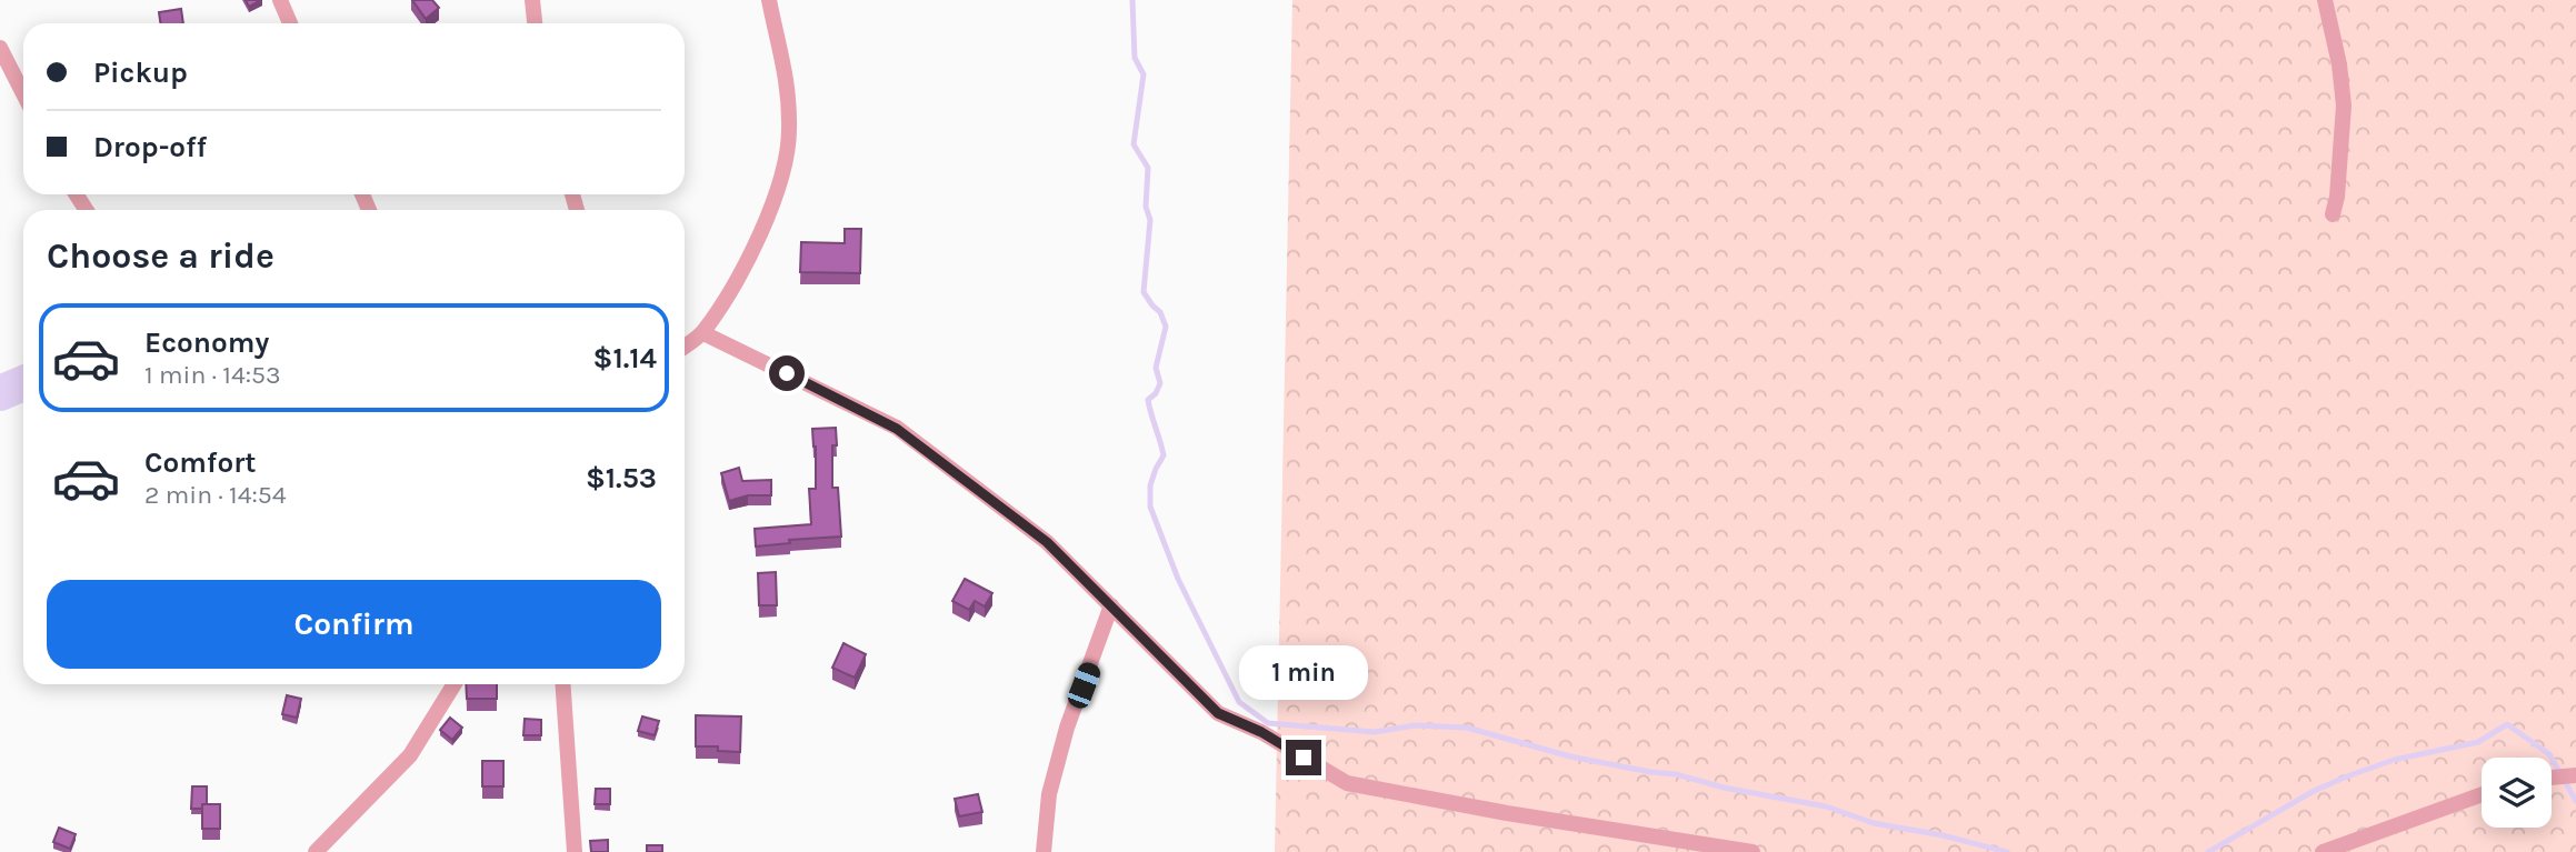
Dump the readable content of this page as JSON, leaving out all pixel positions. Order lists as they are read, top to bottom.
{
  "page": {
    "banner": ["Pickup", "Drop-off"],
    "heading": "Choose a ride",
    "list": [
      {
        "name": "Economy",
        "note": "1 min · 14:53",
        "value": "$1.14"
      },
      {
        "name": "Comfort",
        "note": "2 min · 14:54",
        "value": "$1.53"
      }
    ],
    "buttons": "Confirm",
    "bubble": "1 min"
  }
}
